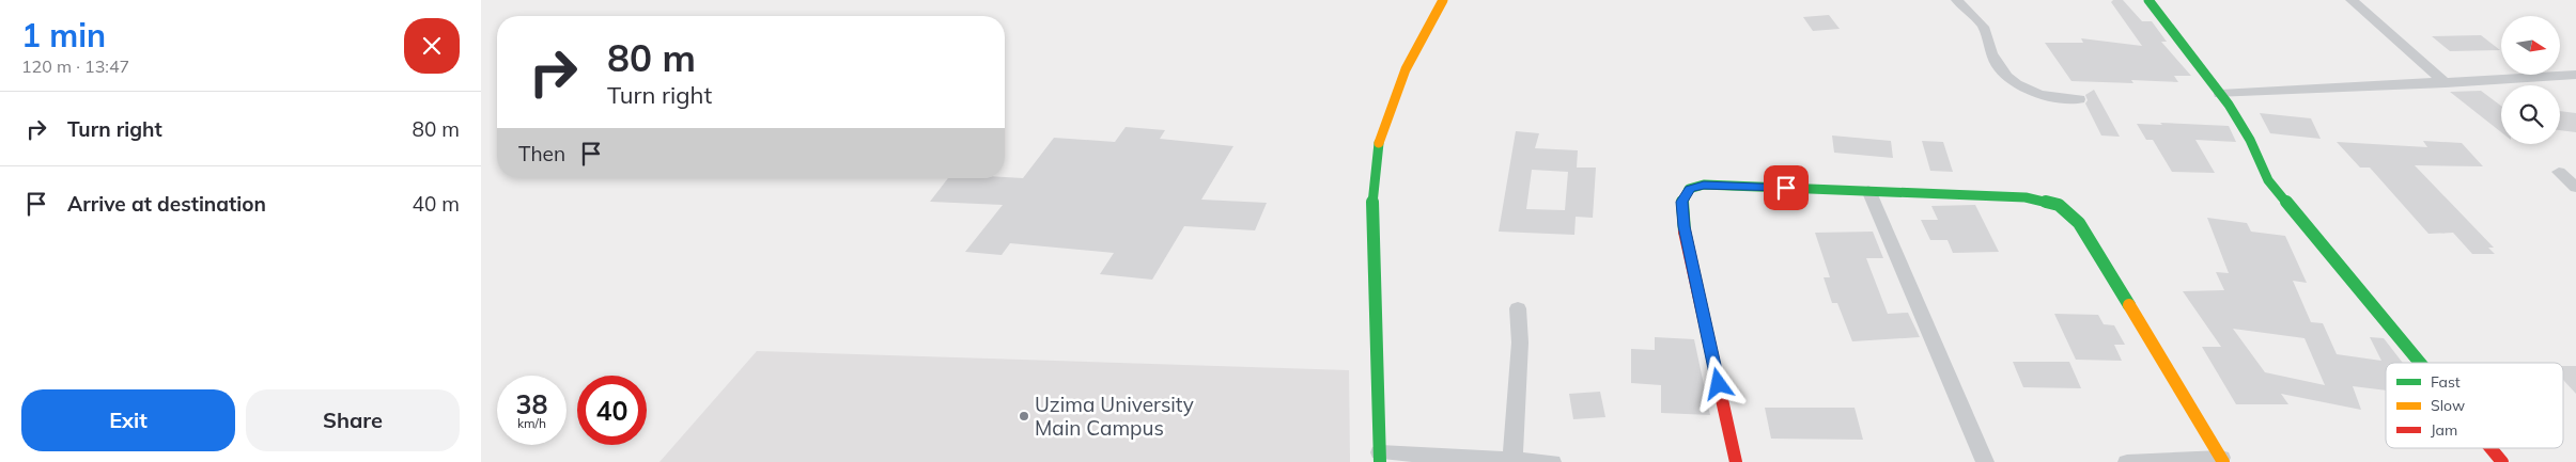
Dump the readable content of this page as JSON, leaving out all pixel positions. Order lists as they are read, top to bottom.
{
  "places": ["Uzima University Main Campus"],
  "legend": ["Fast", "Slow", "Jam"],
  "north": "right",
  "page": {
    "heading": ["1 min", "120 m · 13:47"],
    "turn": ["80 m", "Turn right"],
    "list": [
      {
        "name": "Turn right",
        "value": "80 m"
      },
      {
        "name": "Arrive at destination",
        "value": "40 m"
      }
    ],
    "then": "Then",
    "speed": "38 km/h",
    "limit": "40",
    "buttons": ["Exit", "Share"]
  }
}
